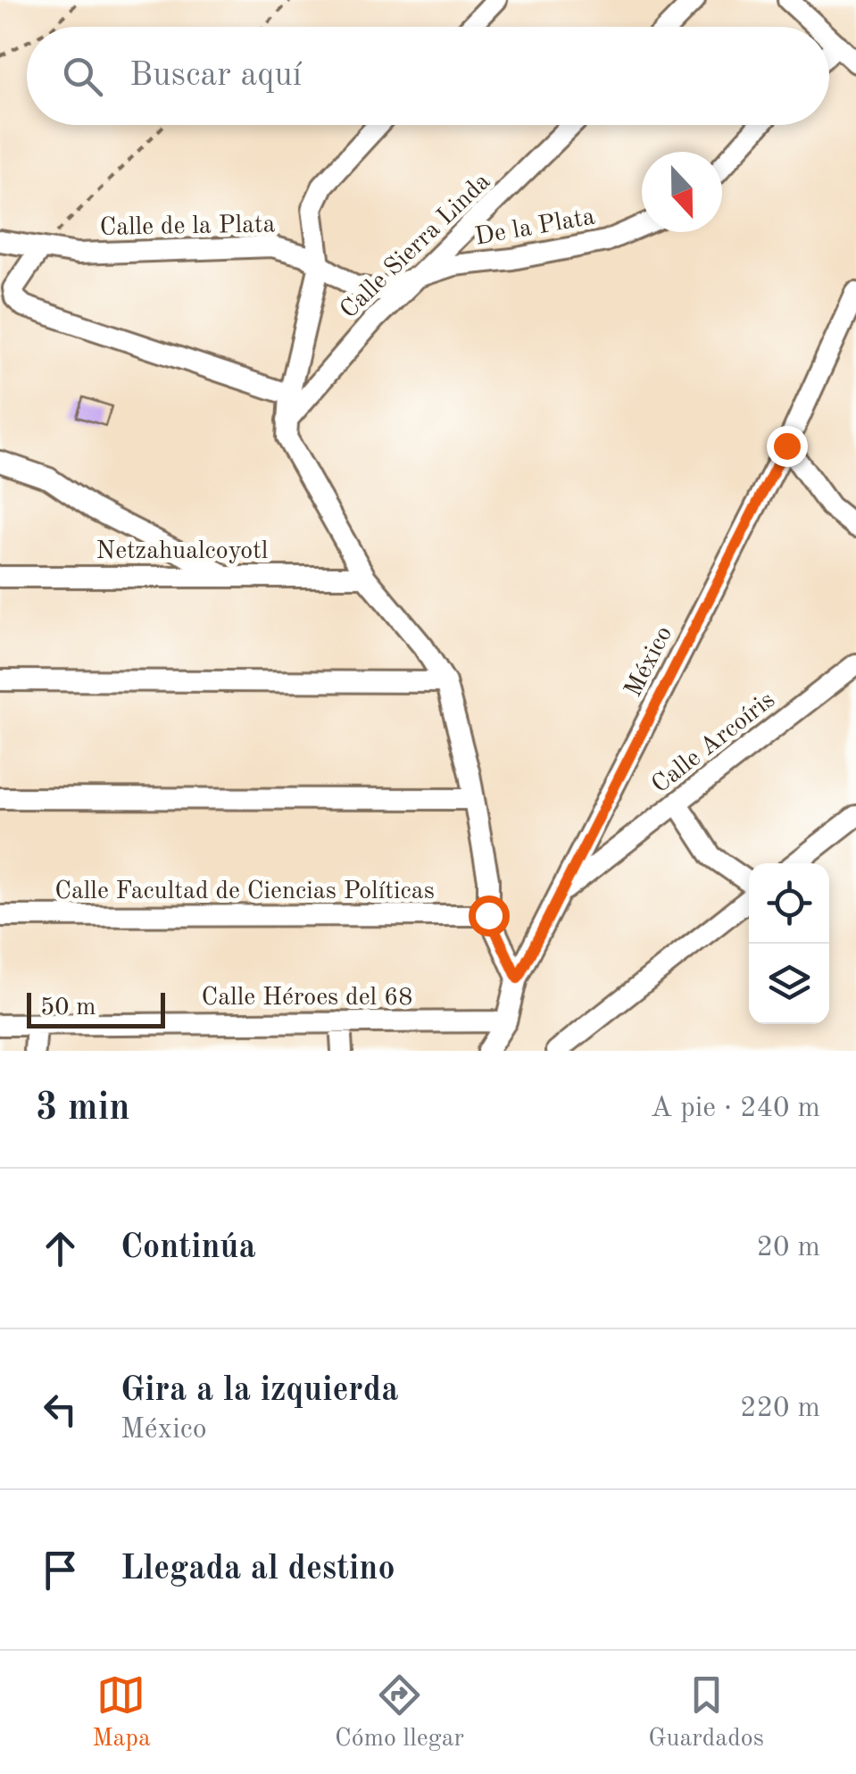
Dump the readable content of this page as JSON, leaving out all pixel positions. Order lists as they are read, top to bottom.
{
  "streets": {
    "street": [
      "Calle de la Plata",
      "De la Plata",
      "Calle Sierra Linda",
      "Netzahualcoyotl",
      "México",
      "Calle Arcoíris",
      "Calle Facultad de Ciencias Políticas",
      "Calle Héroes del 68"
    ]
  },
  "crossings": [
    ["Calle de la Plata", "De la Plata"],
    ["Calle de la Plata", "Calle Sierra Linda"],
    ["De la Plata", "Calle Sierra Linda"],
    ["México", "Calle Arcoíris"],
    ["México", "Calle Héroes del 68"]
  ],
  "scale_bar": "50 m",
  "north": "bottom",
  "page": {
    "search": "Buscar aquí",
    "scale": "50 m",
    "heading": ["3 min", "A pie · 240 m"],
    "list": [
      ["Continúa", "20 m"],
      ["Gira a la izquierda", "México", "220 m"],
      "Llegada al destino"
    ],
    "nav": ["Mapa", "Cómo llegar", "Guardados"]
  }
}
